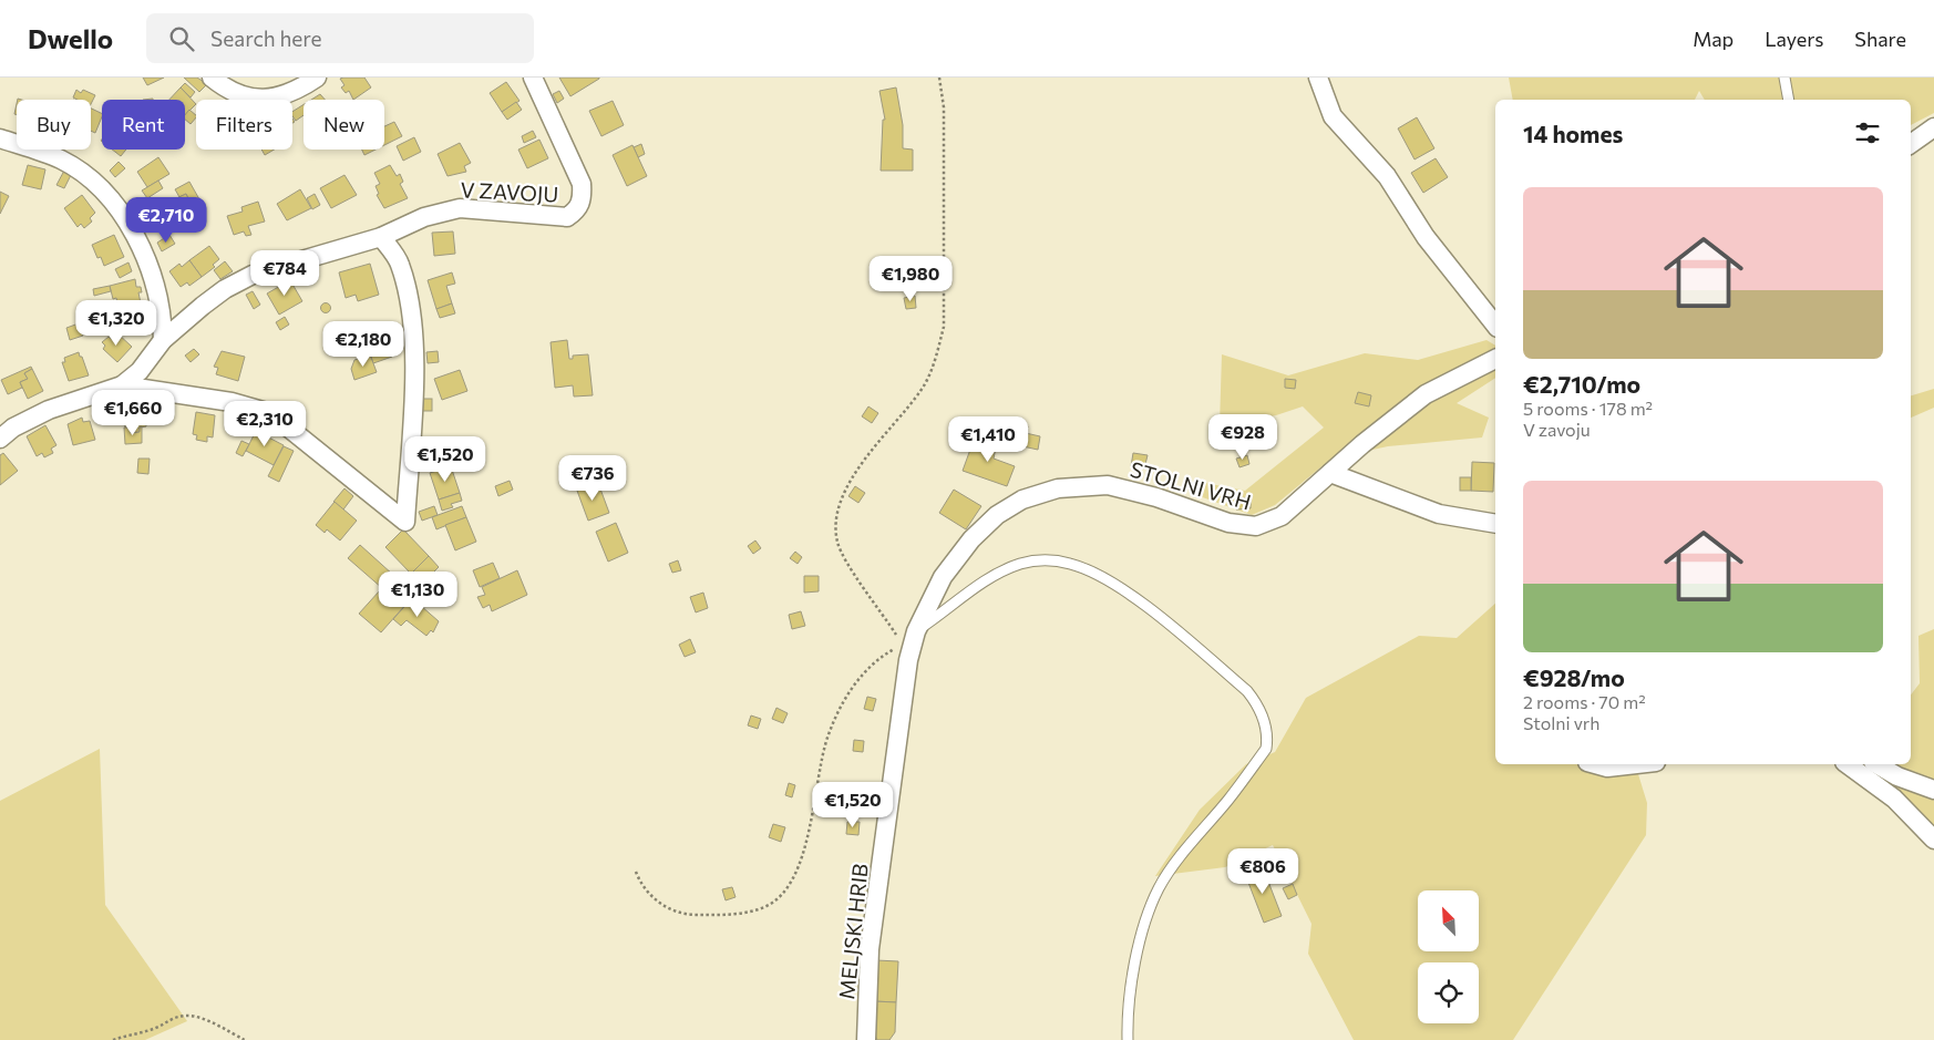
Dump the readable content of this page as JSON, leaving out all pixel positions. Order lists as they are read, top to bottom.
{
  "streets": {
    "street": ["V ZAVOJU", "STOLNI VRH", "MELJSKI HRIB"]
  },
  "crossings": [
    ["STOLNI VRH", "MELJSKI HRIB"]
  ],
  "north": "top left",
  "page": {
    "header": "Dwello",
    "search": "Search here",
    "nav": ["Map", "Layers", "Share"],
    "chip": [
      "Buy",
      "Rent",
      "Filters",
      "New"
    ],
    "heading": "14 homes",
    "list": [
      {
        "name": "€2,710/mo",
        "note": "5 rooms · 178 m² · V zavoju"
      },
      {
        "name": "€928/mo",
        "note": "2 rooms · 70 m² · Stolni vrh"
      }
    ],
    "price": [
      "€2,710",
      "€784",
      "€1,980",
      "€1,320",
      "€2,180",
      "€1,660",
      "€2,310",
      "€928",
      "€1,410",
      "€1,520",
      "€736",
      "€1,130",
      "€1,520",
      "€806"
    ]
  }
}
